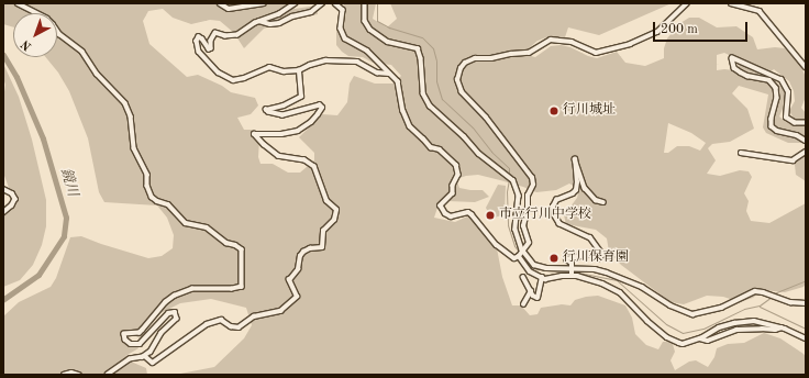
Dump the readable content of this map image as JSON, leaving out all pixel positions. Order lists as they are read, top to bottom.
{
  "water": ["鏡川"],
  "places": ["行川城址", "市立行川中学校", "行川保育園"],
  "scale_bar": "200 m",
  "north": "bottom left"
}
